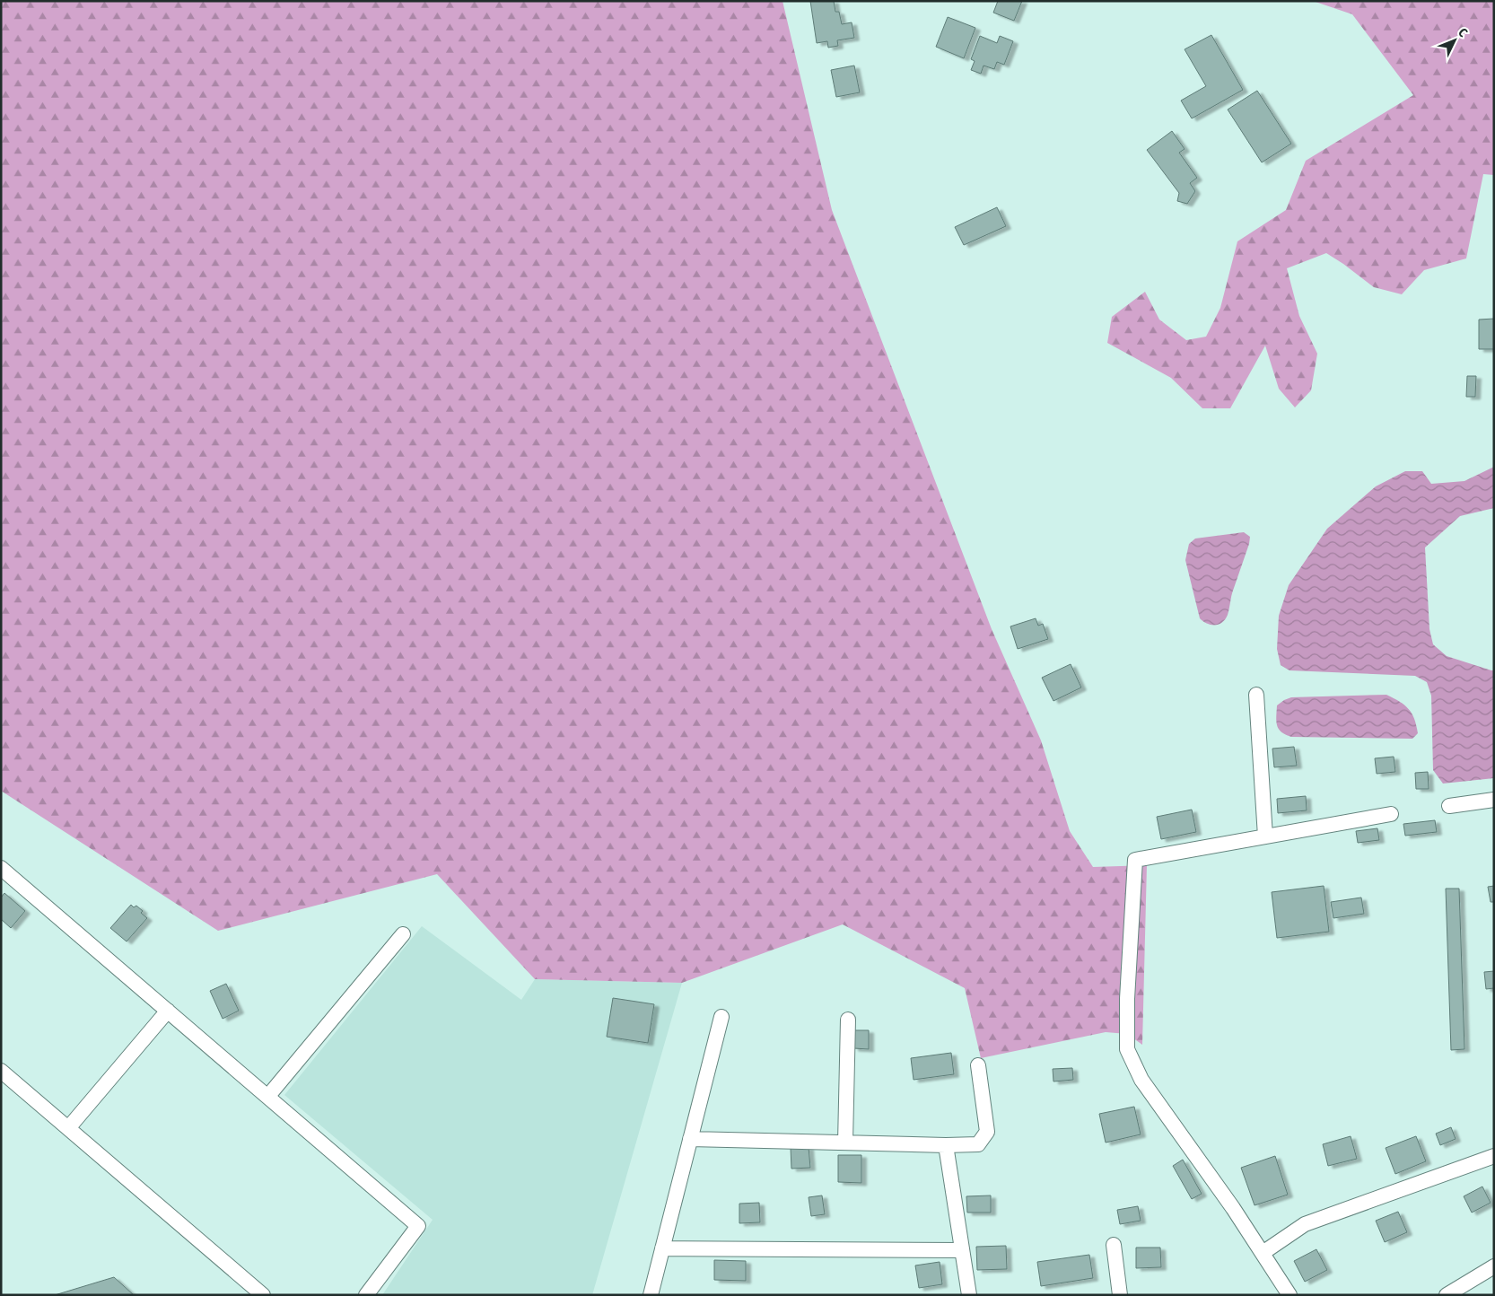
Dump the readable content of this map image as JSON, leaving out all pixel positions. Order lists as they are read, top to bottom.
{
  "north": "top right"
}
